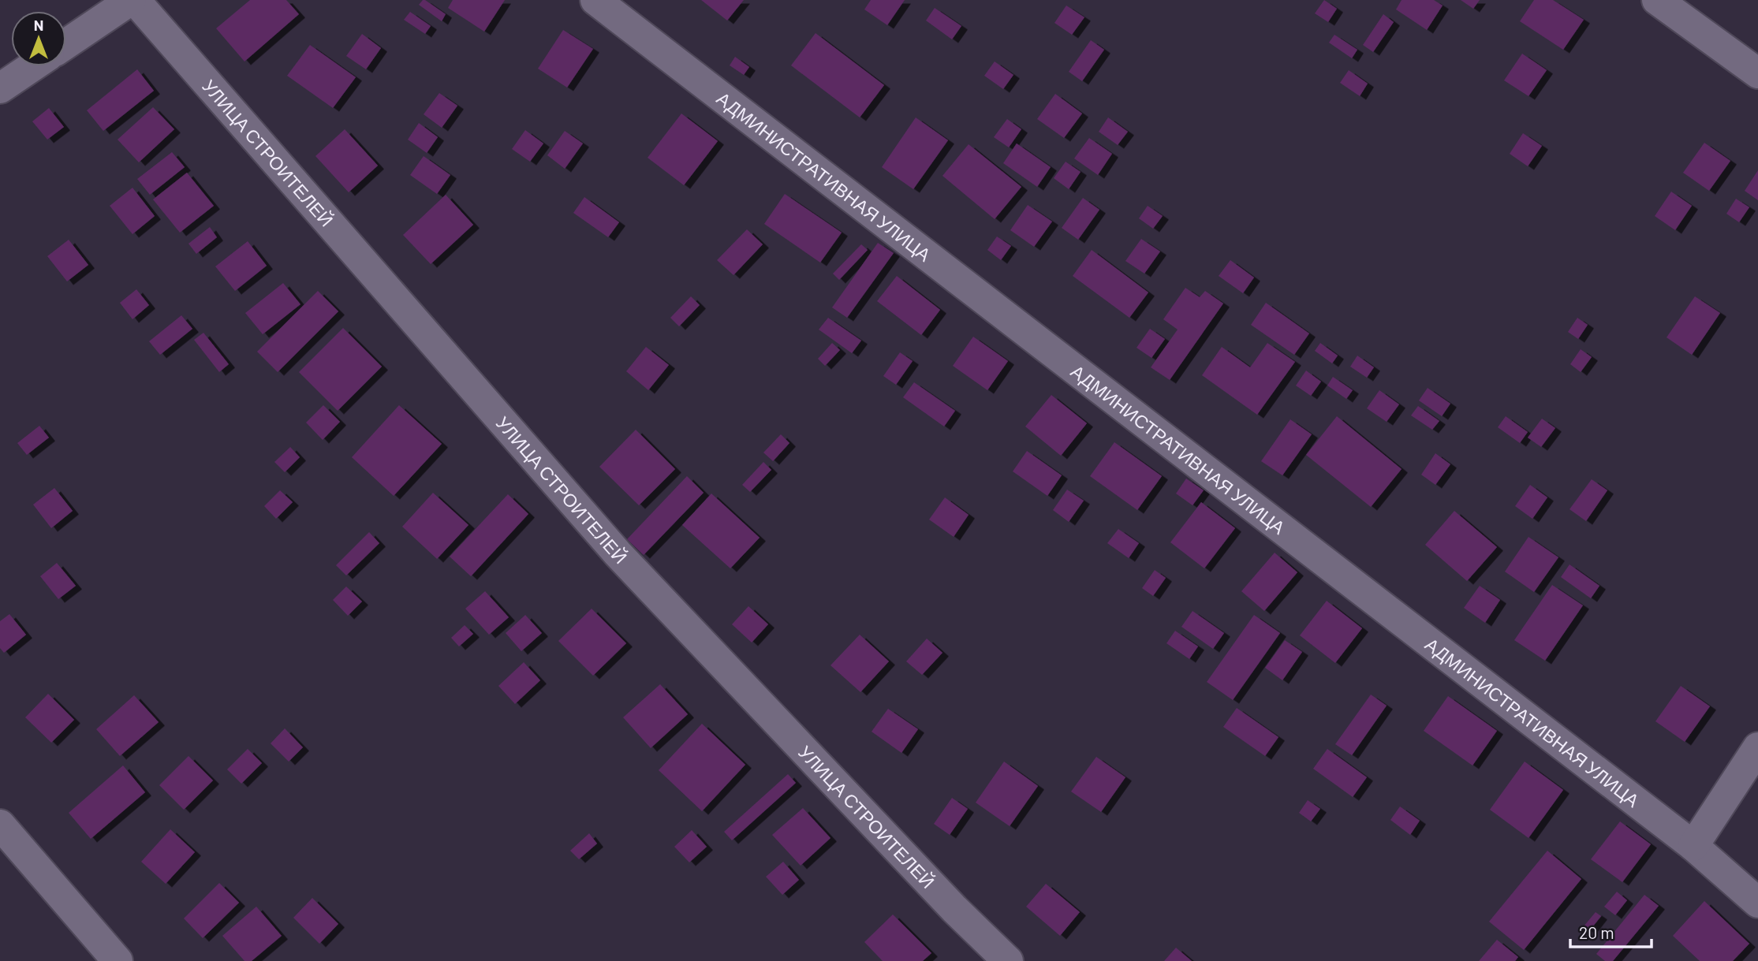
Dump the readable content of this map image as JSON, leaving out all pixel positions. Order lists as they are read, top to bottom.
{
  "streets": {
    "street": ["УЛИЦА СТРОИТЕЛЕЙ", "АДМИНИСТРАТИВНАЯ УЛИЦА"]
  },
  "scale_bar": "20 m",
  "north": "top"
}
